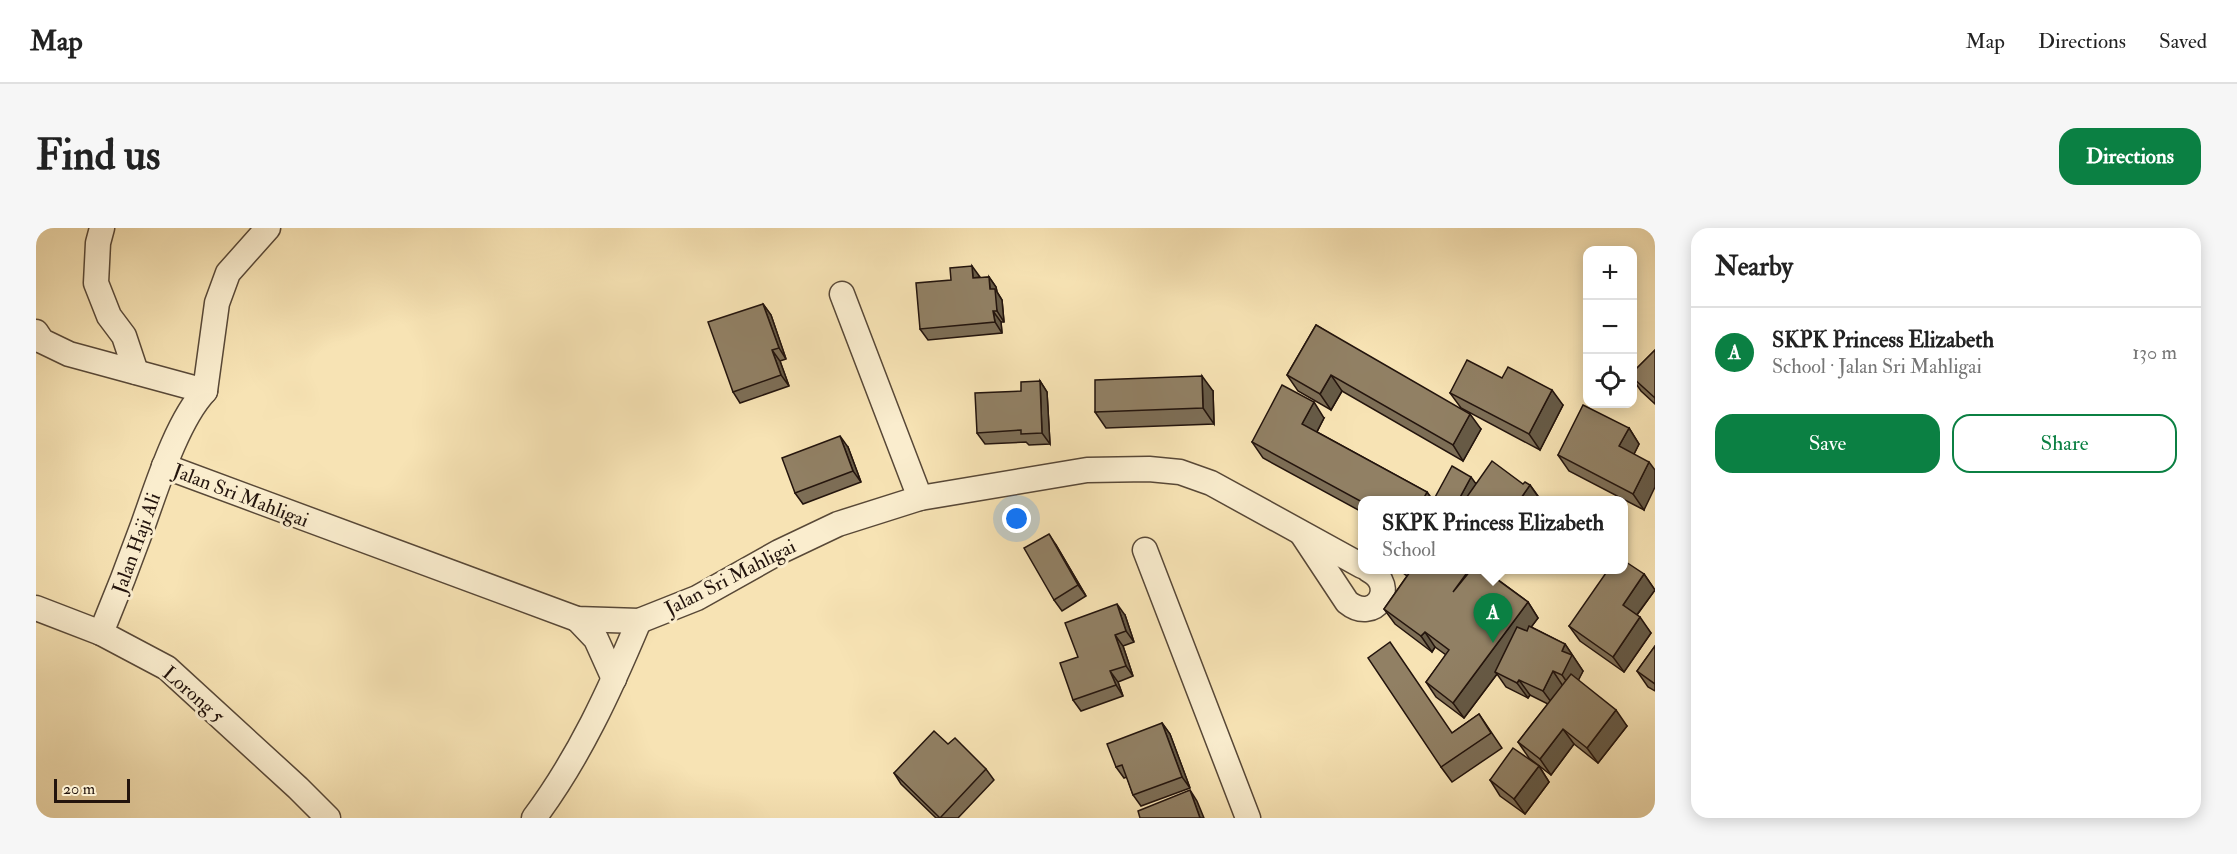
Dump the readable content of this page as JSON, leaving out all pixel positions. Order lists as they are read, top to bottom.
{
  "streets": {
    "street": ["Jalan Sri Mahligai", "Jalan Haji Ali", "Lorong 5"]
  },
  "crossings": [
    ["Jalan Sri Mahligai", "Jalan Haji Ali"],
    ["Jalan Haji Ali", "Lorong 5"]
  ],
  "scale_bar": "20 m",
  "page": {
    "header": "Map",
    "nav": ["Map", "Directions", "Saved"],
    "buttons": [
      "Directions",
      ["Save", "Share"]
    ],
    "title": "Find us",
    "heading": "Nearby",
    "map_buttons": ["+", "−"],
    "list": [
      {
        "mark": "A",
        "name": "SKPK Princess Elizabeth",
        "note": "School · Jalan Sri Mahligai",
        "value": "130 m"
      }
    ],
    "popup": ["SKPK Princess Elizabeth", "School"],
    "pins": "A",
    "scale": "20 m"
  }
}
